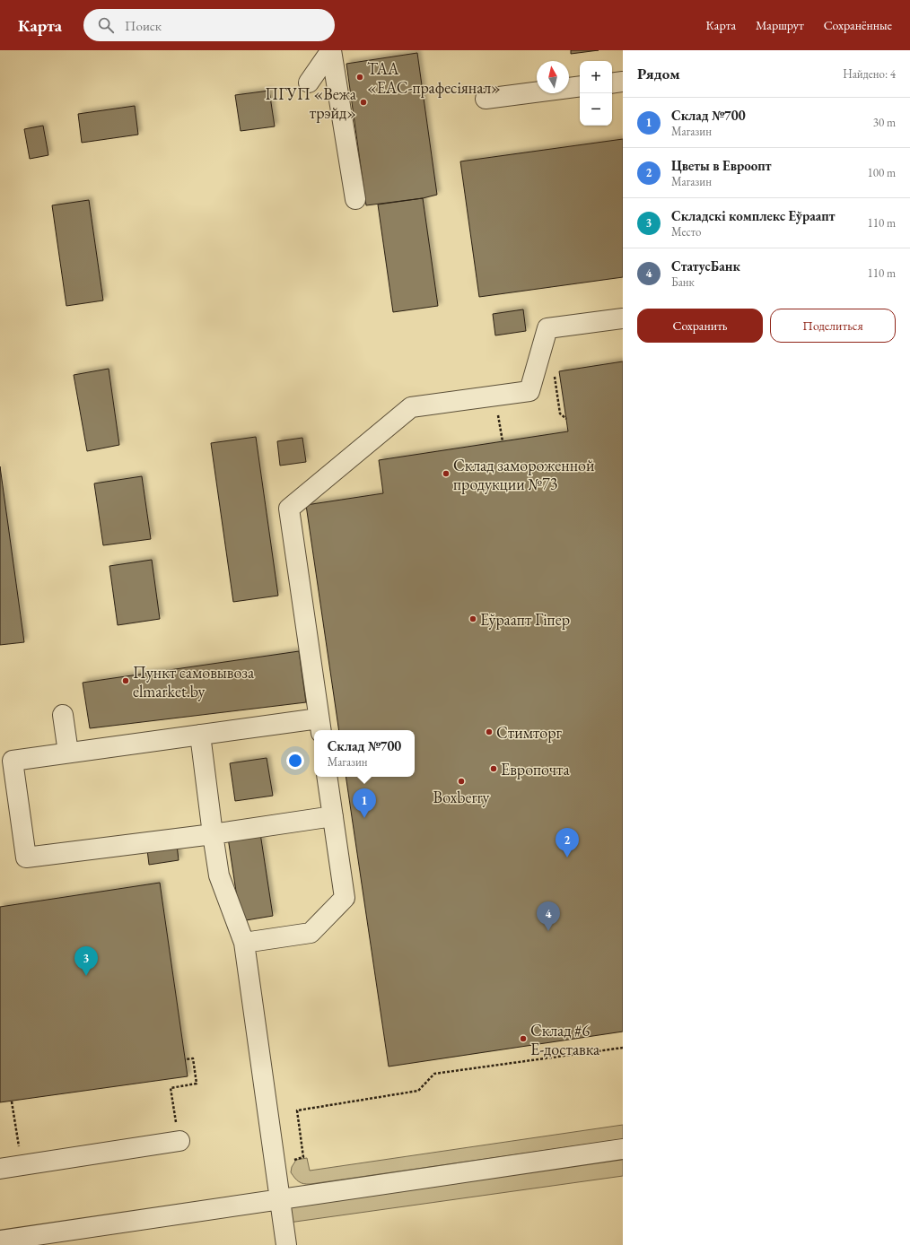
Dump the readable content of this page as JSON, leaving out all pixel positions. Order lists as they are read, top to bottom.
{
  "places": [
    "ТАА «ЕАС-прафесіянал»",
    "ПГУП «Вежа трэйд»",
    "Склад замороженной продукции №73",
    "Еўраапт Гіпер",
    "Пункт самовывоза elmarket.by",
    "Стимторг",
    "Европочта",
    "Boxberry",
    "Склад #6 Е-доставка"
  ],
  "north": "top",
  "page": {
    "header": "Карта",
    "search": "Поиск",
    "nav": ["Карта", "Маршрут", "Сохранённые"],
    "heading": ["Рядом", "Найдено: 4"],
    "map_buttons": ["+", "−"],
    "list": [
      {
        "mark": "1",
        "name": "Склад №700",
        "note": "Магазин",
        "value": "30 m"
      },
      {
        "mark": "2",
        "name": "Цветы в Евроопт",
        "note": "Магазин",
        "value": "100 m"
      },
      {
        "mark": "3",
        "name": "Складскі комплекс Еўраапт",
        "note": "Место",
        "value": "110 m"
      },
      {
        "mark": "4",
        "name": "СтатусБанк",
        "note": "Банк",
        "value": "110 m"
      }
    ],
    "buttons": ["Сохранить", "Поделиться"],
    "popup": ["Склад №700", "Магазин"],
    "pins": [
      "1",
      "2",
      "4",
      "3"
    ]
  }
}
